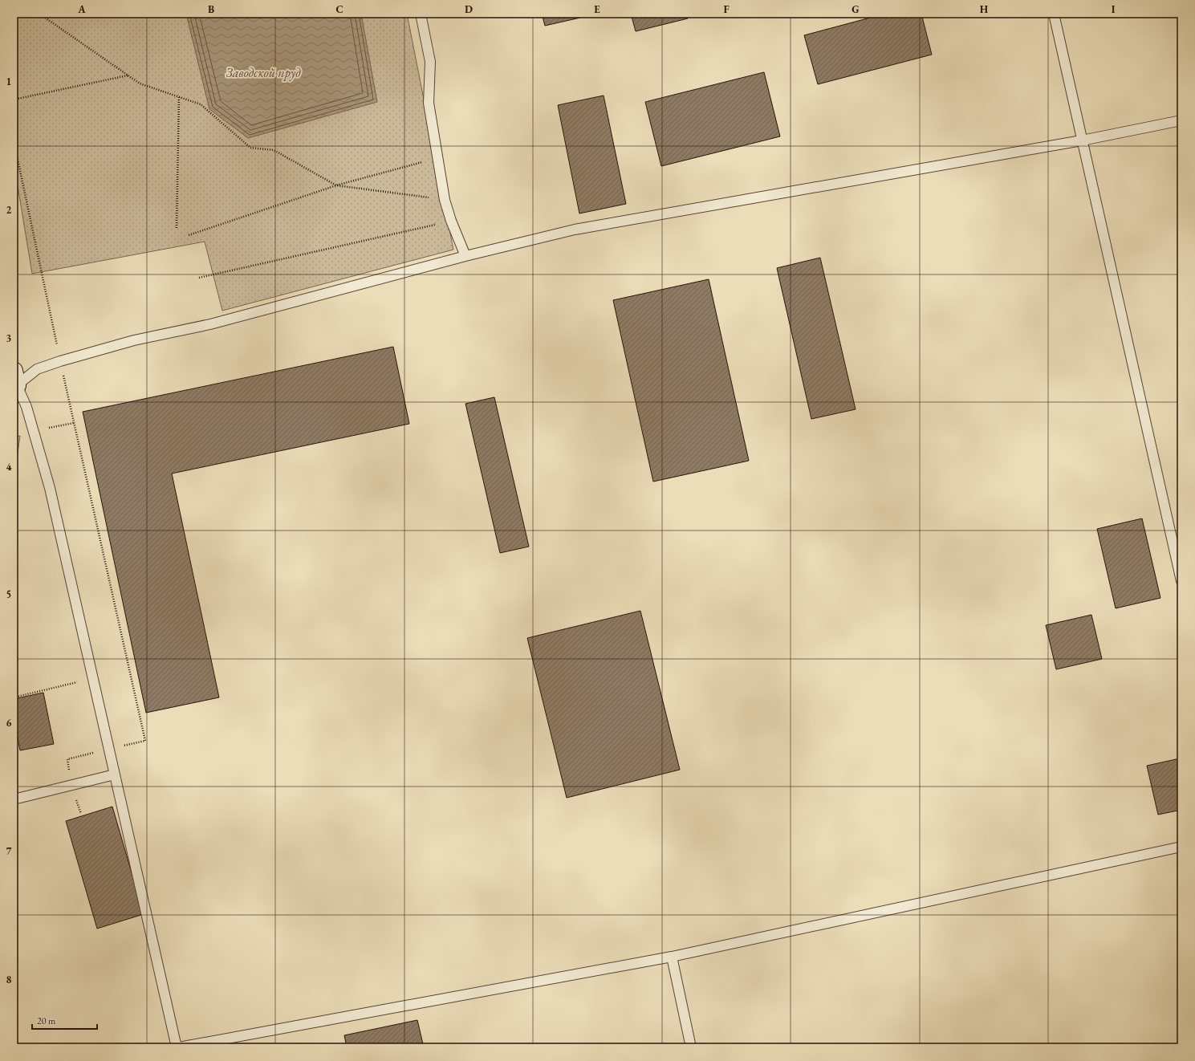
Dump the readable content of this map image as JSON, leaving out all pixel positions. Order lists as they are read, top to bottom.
{
  "water": ["Заводской пруд"],
  "scale_bar": "20 m",
  "grid": {
    "columns": [
      "A",
      "B",
      "C",
      "D",
      "E",
      "F",
      "G",
      "H",
      "I"
    ],
    "rows": [
      "1",
      "2",
      "3",
      "4",
      "5",
      "6",
      "7",
      "8"
    ]
  }
}
